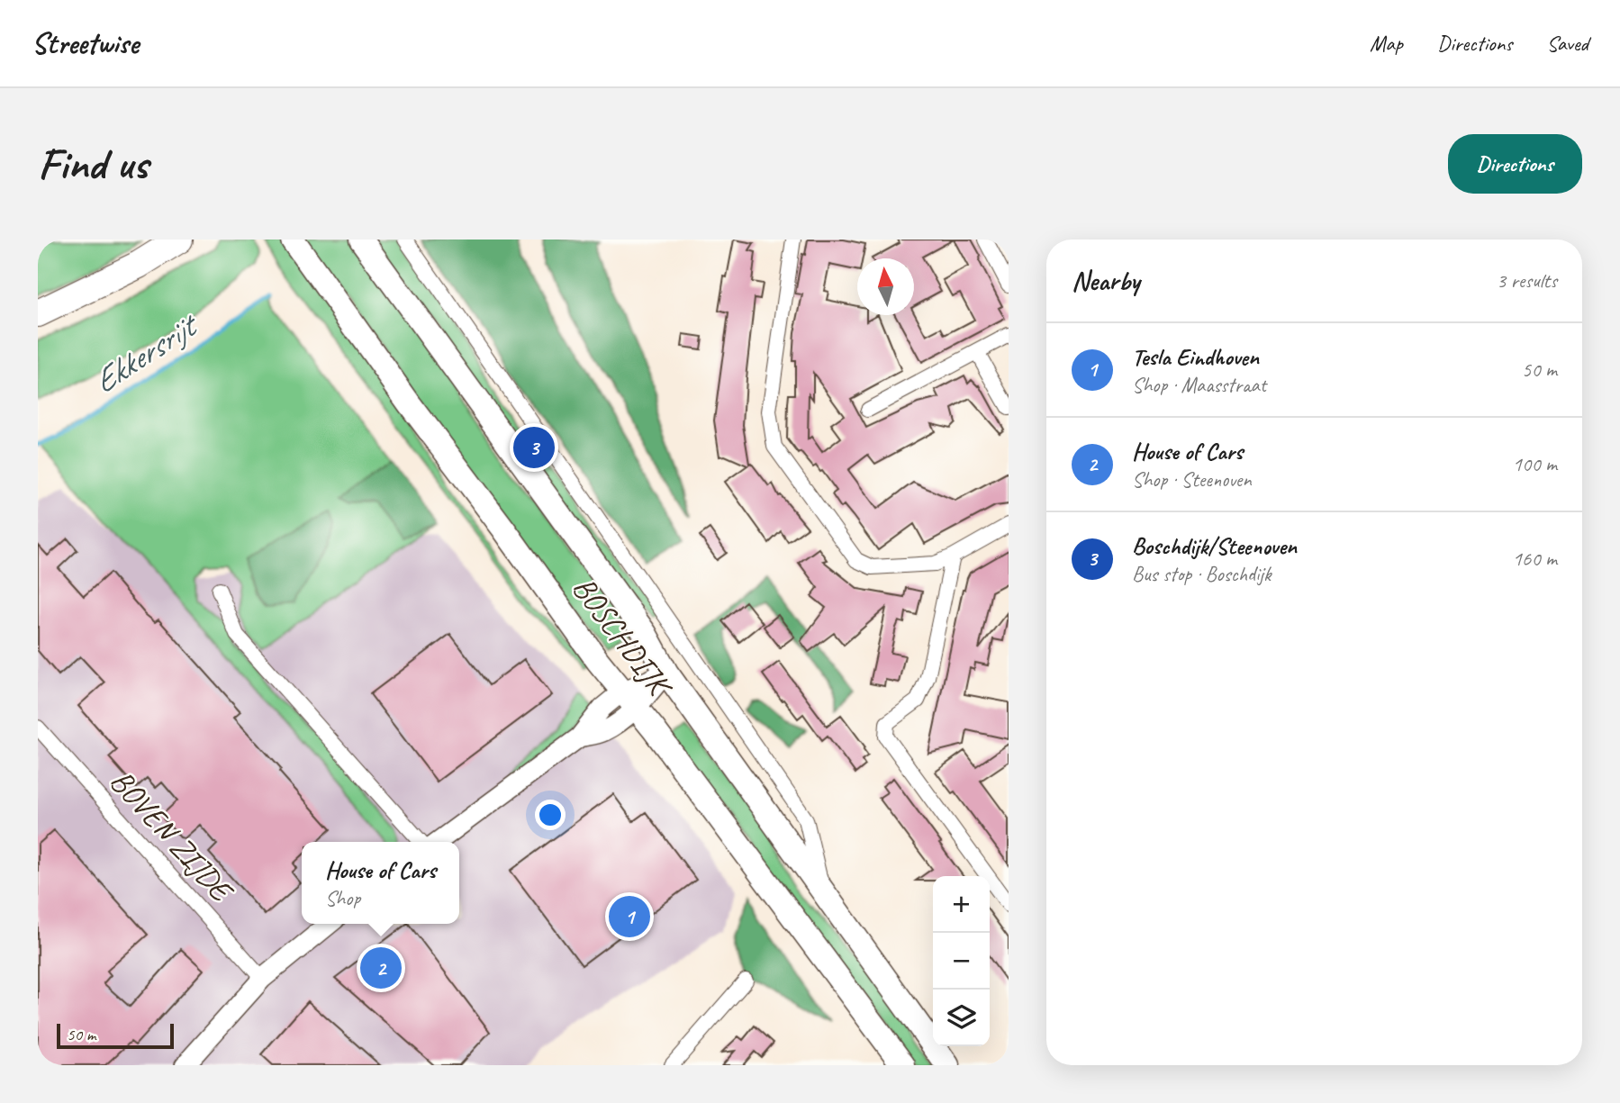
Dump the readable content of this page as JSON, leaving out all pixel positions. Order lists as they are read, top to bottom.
{
  "streets": {
    "main road": ["BOSCHDIJK"],
    "street": ["BOVEN ZIJDE"]
  },
  "water": ["Ekkersrijt"],
  "scale_bar": "50 m",
  "north": "top",
  "page": {
    "header": "Streetwise",
    "nav": ["Map", "Directions", "Saved"],
    "buttons": "Directions",
    "title": "Find us",
    "heading": ["Nearby", "3 results"],
    "list": [
      {
        "mark": "1",
        "name": "Tesla Eindhoven",
        "note": "Shop · Maasstraat",
        "value": "50 m"
      },
      {
        "mark": "2",
        "name": "House of Cars",
        "note": "Shop · Steenoven",
        "value": "100 m"
      },
      {
        "mark": "3",
        "name": "Boschdijk/Steenoven",
        "note": "Bus stop · Boschdijk",
        "value": "160 m"
      }
    ],
    "pins": ["3", "1", "2"],
    "popup": ["House of Cars", "Shop"],
    "map_buttons": ["+", "−"],
    "scale": "50 m"
  }
}
